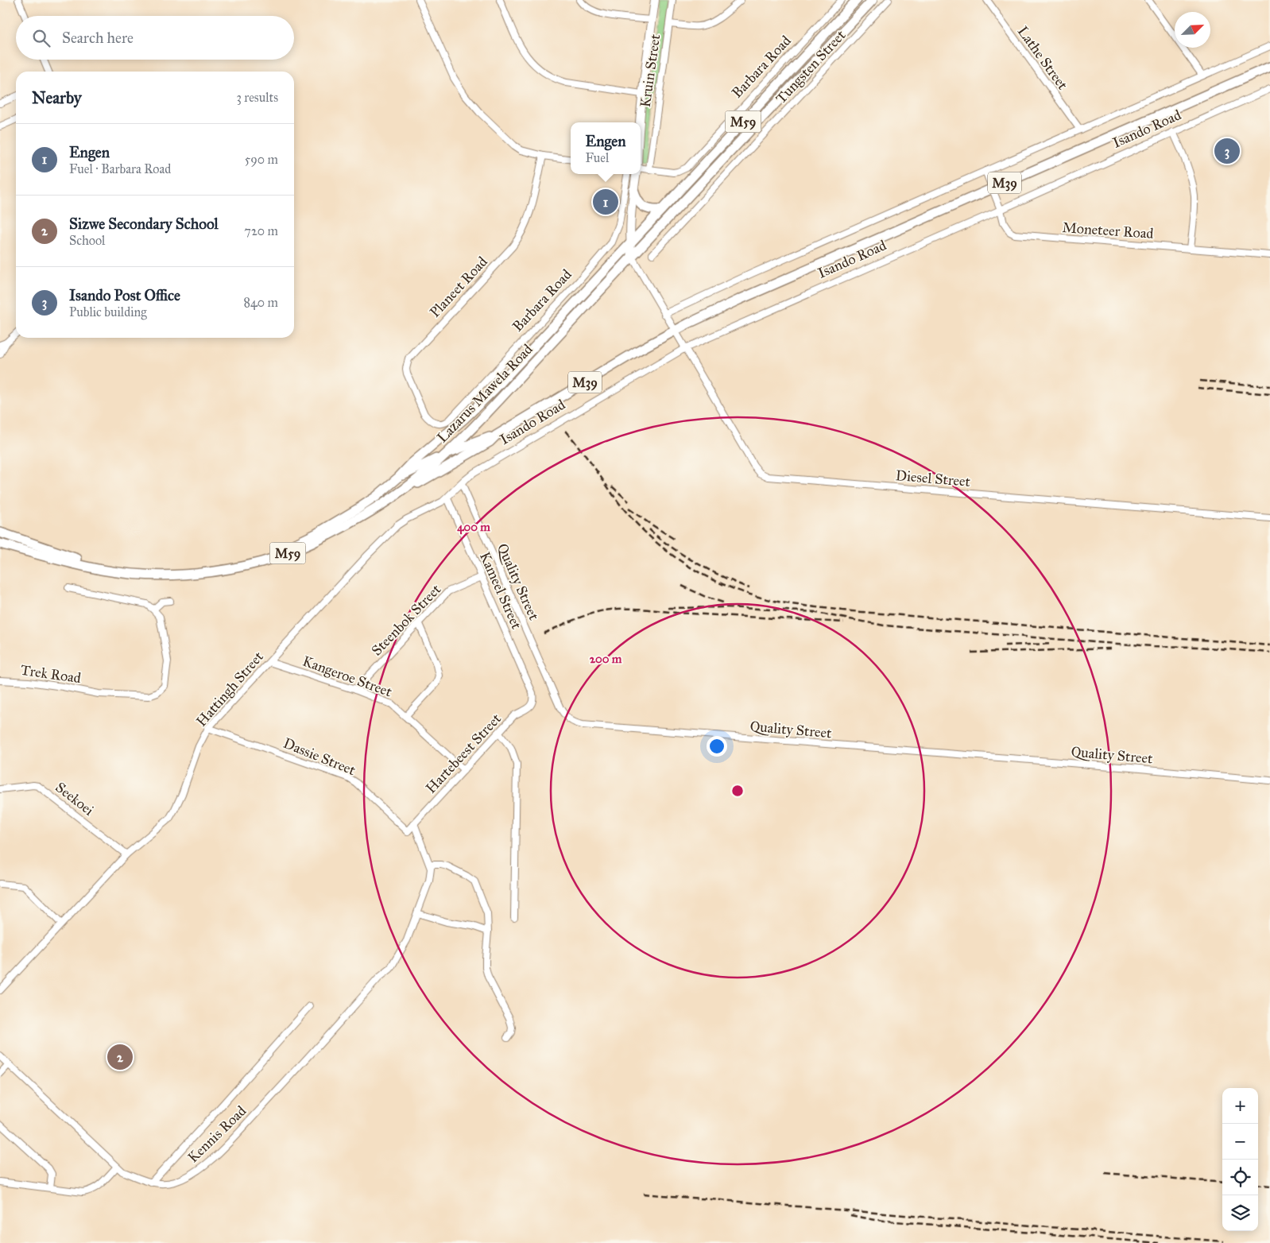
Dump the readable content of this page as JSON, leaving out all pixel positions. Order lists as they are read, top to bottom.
{
  "streets": {
    "main road": [
      "Kruin Street",
      "M59",
      "Isando Road",
      "M39",
      "Lazarus Mawela Road"
    ],
    "street": [
      "Lathe Street",
      "Barbara Road",
      "Tungsten Street",
      "Moneteer Road",
      "Planeet Road",
      "Diesel Street",
      "Quality Street",
      "Kameel Street",
      "Steenbok Street",
      "Trek Road",
      "Kangeroe Street",
      "Hattingh Street",
      "Hartebeest Street",
      "Dassie Street",
      "Seekoei",
      "Kennis Road"
    ]
  },
  "crossings": [
    ["Lathe Street", "Isando Road"],
    ["Barbara Road", "Kruin Street"],
    ["Barbara Road", "Planeet Road"],
    ["Isando Road", "M39"],
    ["Isando Road", "Moneteer Road"],
    ["Isando Road", "Lazarus Mawela Road"],
    ["Isando Road", "Diesel Street"],
    ["Isando Road", "Quality Street"],
    ["Isando Road", "Hattingh Street"],
    ["M39", "Lazarus Mawela Road"],
    ["Quality Street", "Hattingh Street"],
    ["Kameel Street", "Steenbok Street"],
    ["Kameel Street", "Hattingh Street"],
    ["Kameel Street", "Hartebeest Street"],
    ["Steenbok Street", "Kangeroe Street"],
    ["Kangeroe Street", "Hattingh Street"],
    ["Kangeroe Street", "Hartebeest Street"],
    ["Hattingh Street", "Dassie Street"],
    ["Hattingh Street", "Seekoei"],
    ["Hartebeest Street", "Dassie Street"]
  ],
  "north": "top right",
  "page": {
    "search": "Search here",
    "heading": ["Nearby", "3 results"],
    "popup": ["Engen", "Fuel"],
    "list": [
      {
        "mark": "1",
        "name": "Engen",
        "note": "Fuel · Barbara Road",
        "value": "590 m"
      },
      {
        "mark": "2",
        "name": "Sizwe Secondary School",
        "note": "School",
        "value": "720 m"
      },
      {
        "mark": "3",
        "name": "Isando Post Office",
        "note": "Public building",
        "value": "840 m"
      }
    ],
    "pins": ["3", "1", "2"],
    "map_buttons": ["+", "−"]
  },
  "rings": ["400 m", "200 m"]
}
